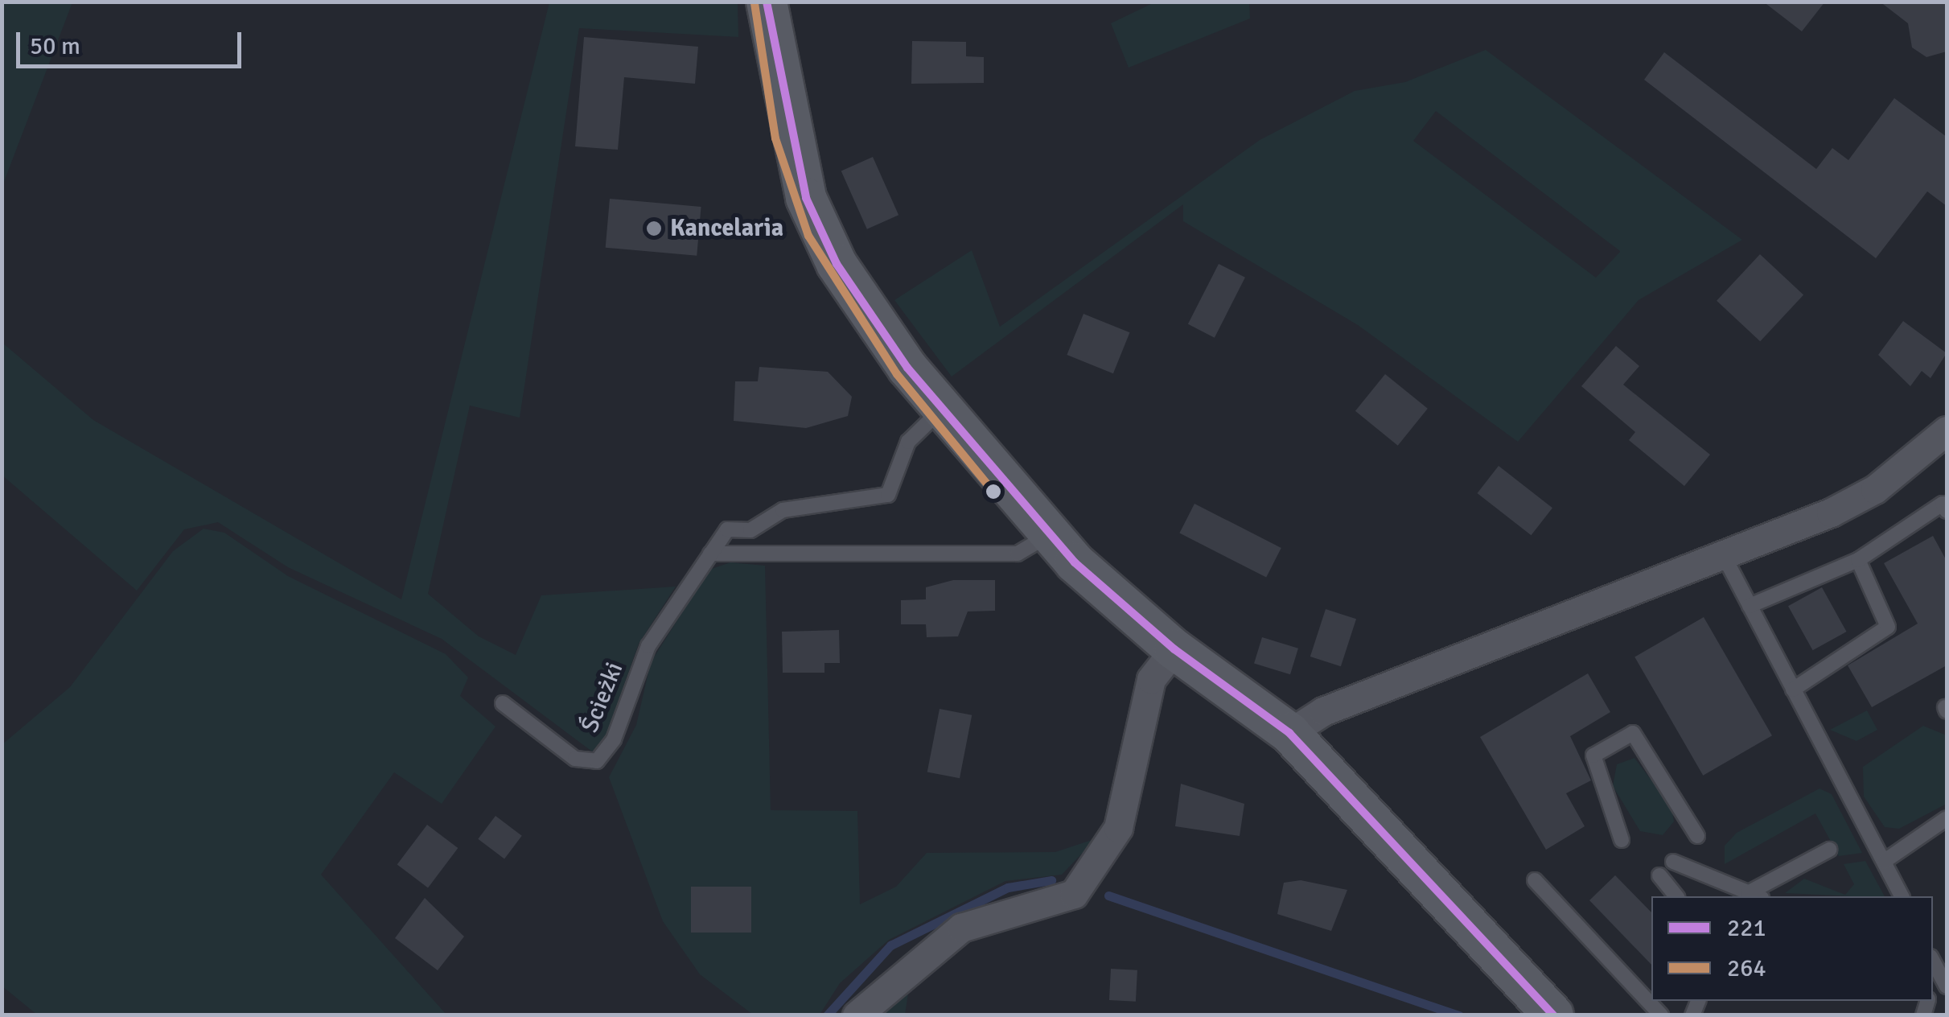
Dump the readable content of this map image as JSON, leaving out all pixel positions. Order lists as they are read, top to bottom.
{
  "streets": {
    "lane": ["Ścieżki"]
  },
  "places": ["Kancelaria"],
  "lines": ["transit line 221", "transit line 264"],
  "legend": ["221", "264"],
  "scale_bar": "50 m"
}
